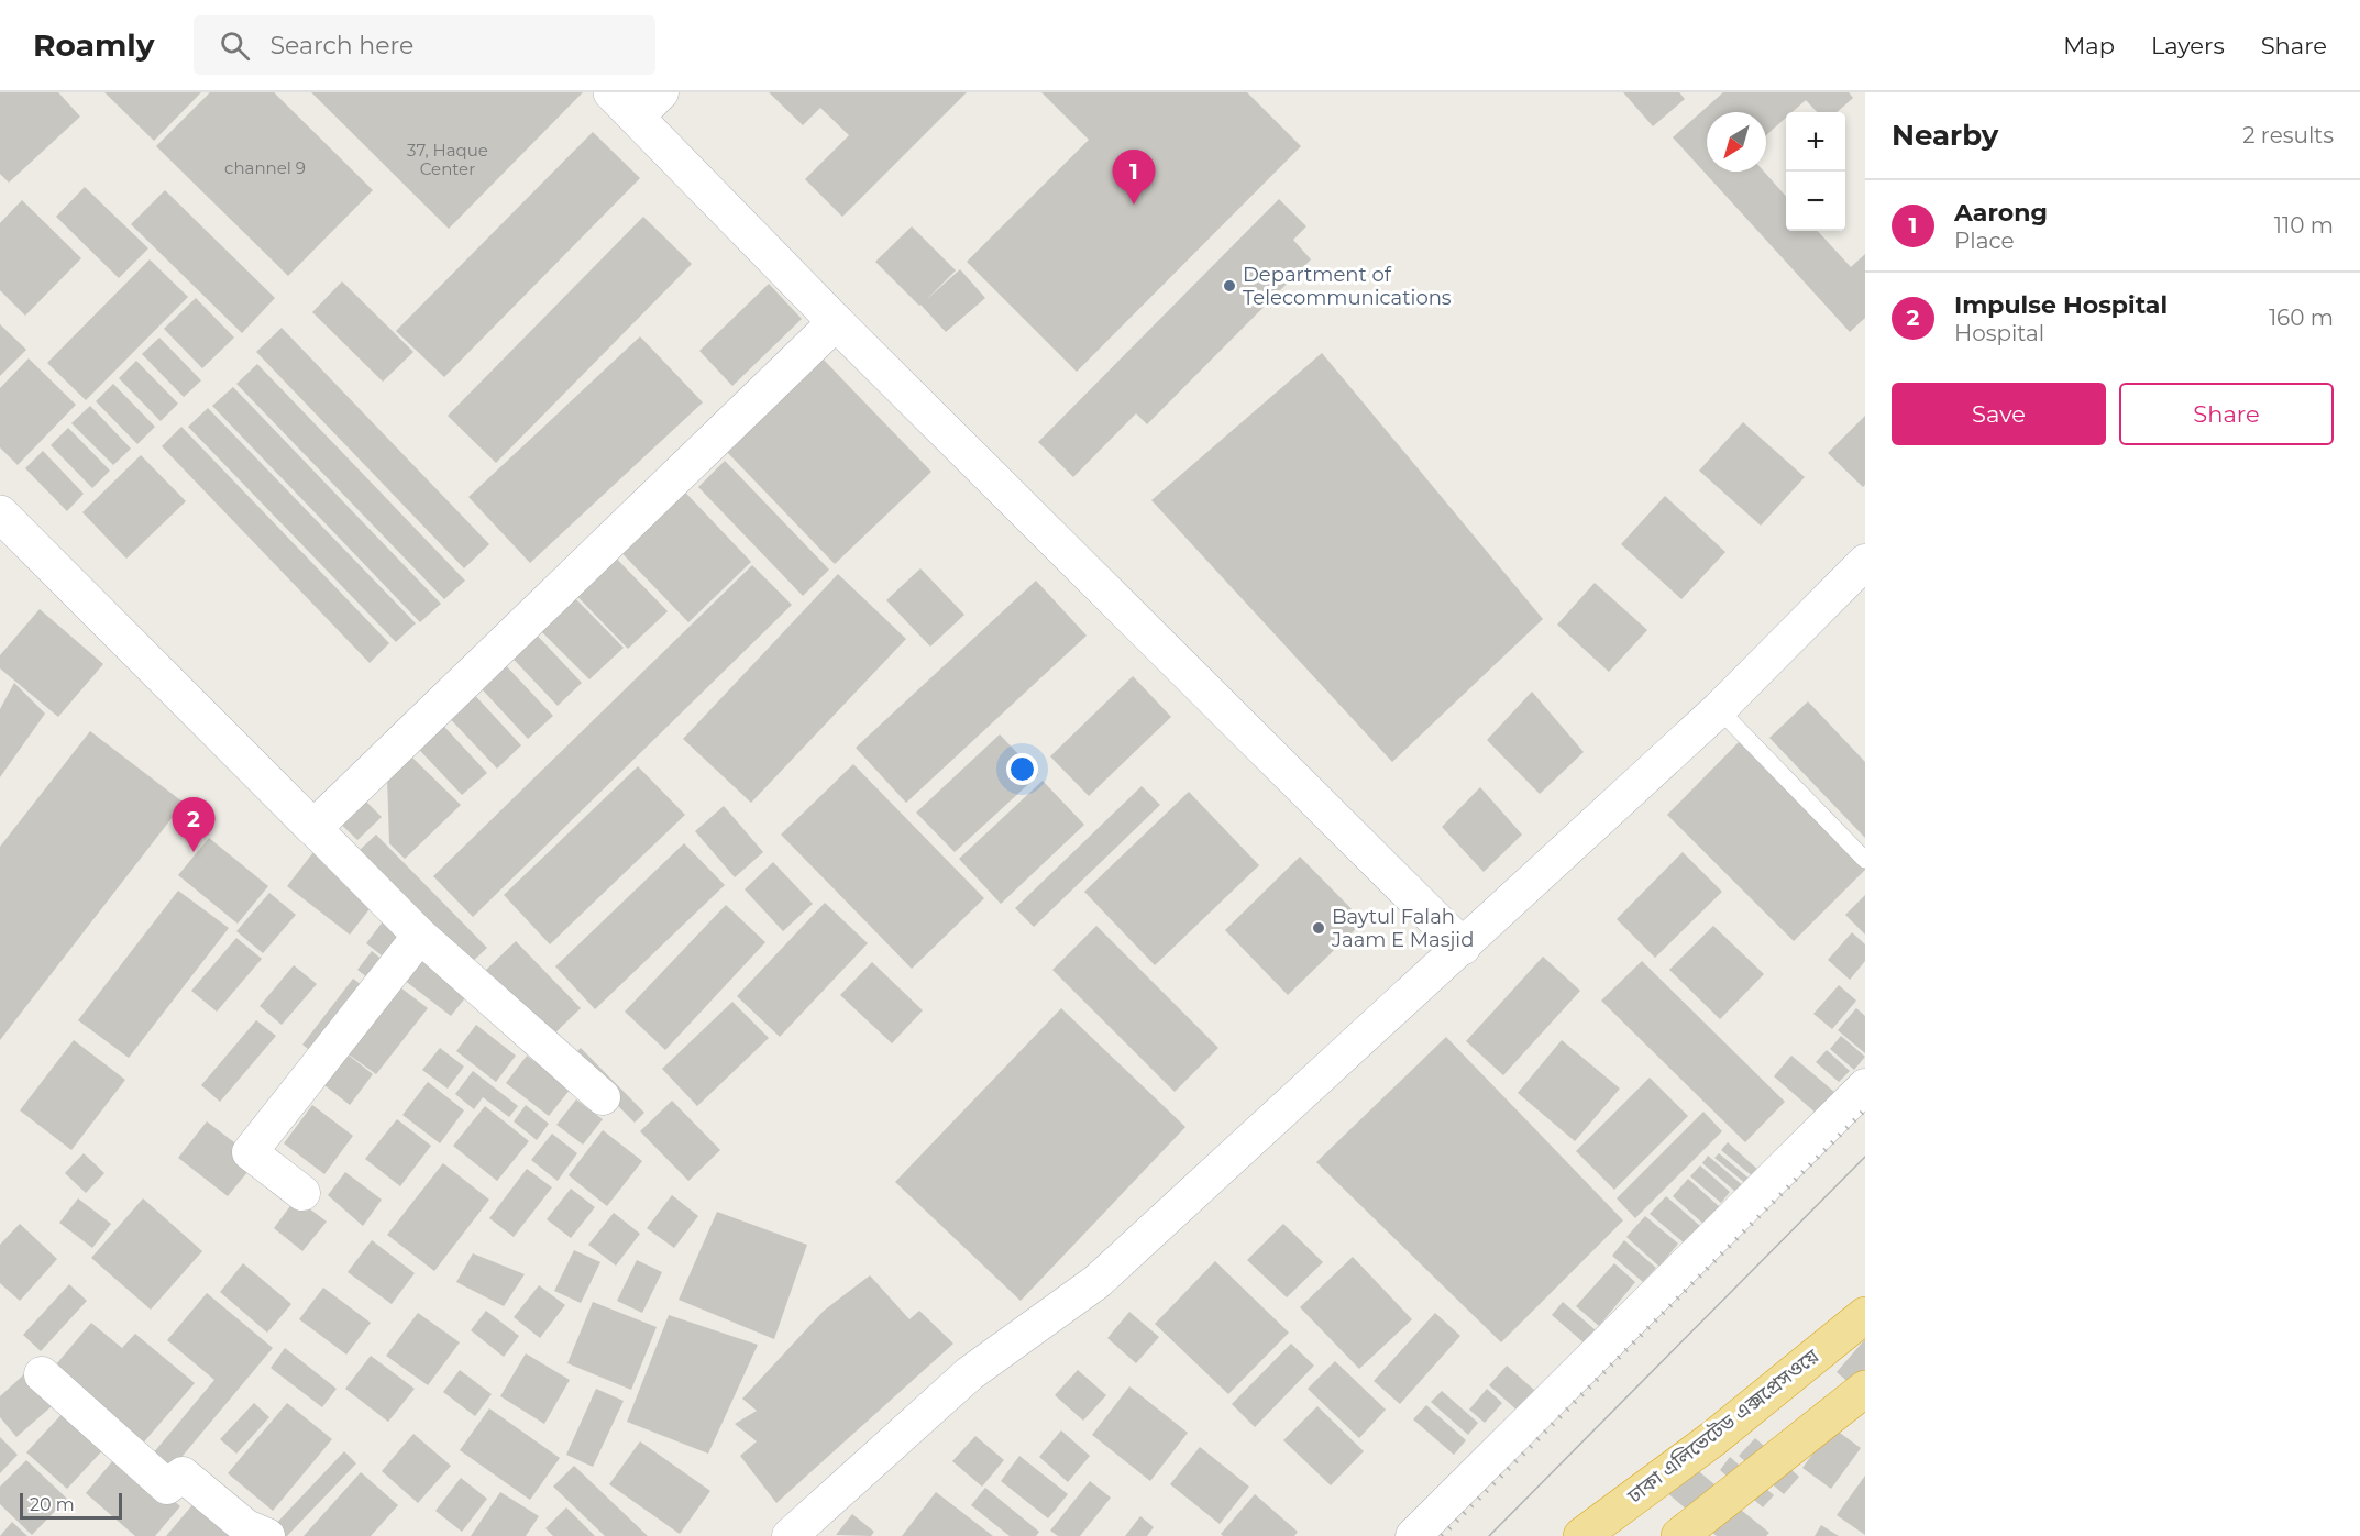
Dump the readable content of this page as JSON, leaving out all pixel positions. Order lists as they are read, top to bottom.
{
  "streets": {
    "highway": ["ঢাকা এলিভেটেড এক্সপ্রেসওয়ে"]
  },
  "places": ["Department of Telecommunications", "Baytul Falah Jaam E Masjid"],
  "house_numbers": ["37, Haque Center", "channel 9"],
  "scale_bar": "20 m",
  "north": "bottom left",
  "page": {
    "header": "Roamly",
    "search": "Search here",
    "nav": ["Map", "Layers", "Share"],
    "heading": ["Nearby", "2 results"],
    "map_buttons": ["+", "−"],
    "pins": ["1", "2"],
    "list": [
      {
        "mark": "1",
        "name": "Aarong",
        "note": "Place",
        "value": "110 m"
      },
      {
        "mark": "2",
        "name": "Impulse Hospital",
        "note": "Hospital",
        "value": "160 m"
      }
    ],
    "buttons": ["Save", "Share"],
    "scale": "20 m"
  }
}
